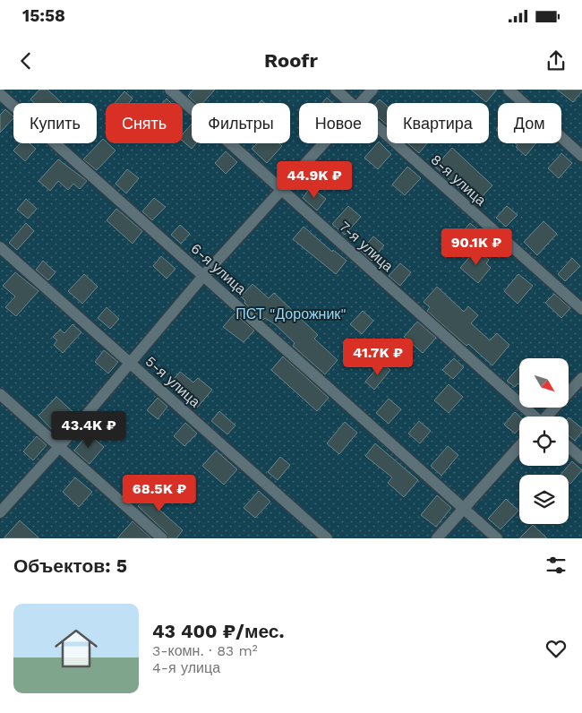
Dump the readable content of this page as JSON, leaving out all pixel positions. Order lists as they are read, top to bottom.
{
  "streets": {
    "street": [
      "8-я улица",
      "7-я улица",
      "6-я улица",
      "5-я улица"
    ]
  },
  "parks": ["ПСТ \"Дорожник\""],
  "north": "bottom right",
  "page": {
    "status": "15:58",
    "header": "Roofr",
    "chip": [
      "Купить",
      "Снять",
      "Фильтры",
      "Новое",
      "Квартира",
      "Дом"
    ],
    "price": [
      "44.9K ₽",
      "90.1K ₽",
      "41.7K ₽",
      "43.4K ₽",
      "68.5K ₽"
    ],
    "heading": "Объектов: 5",
    "list": [
      {
        "name": "43 400 ₽/мес.",
        "note": "3-комн. · 83 m² · 4-я улица"
      }
    ]
  }
}
